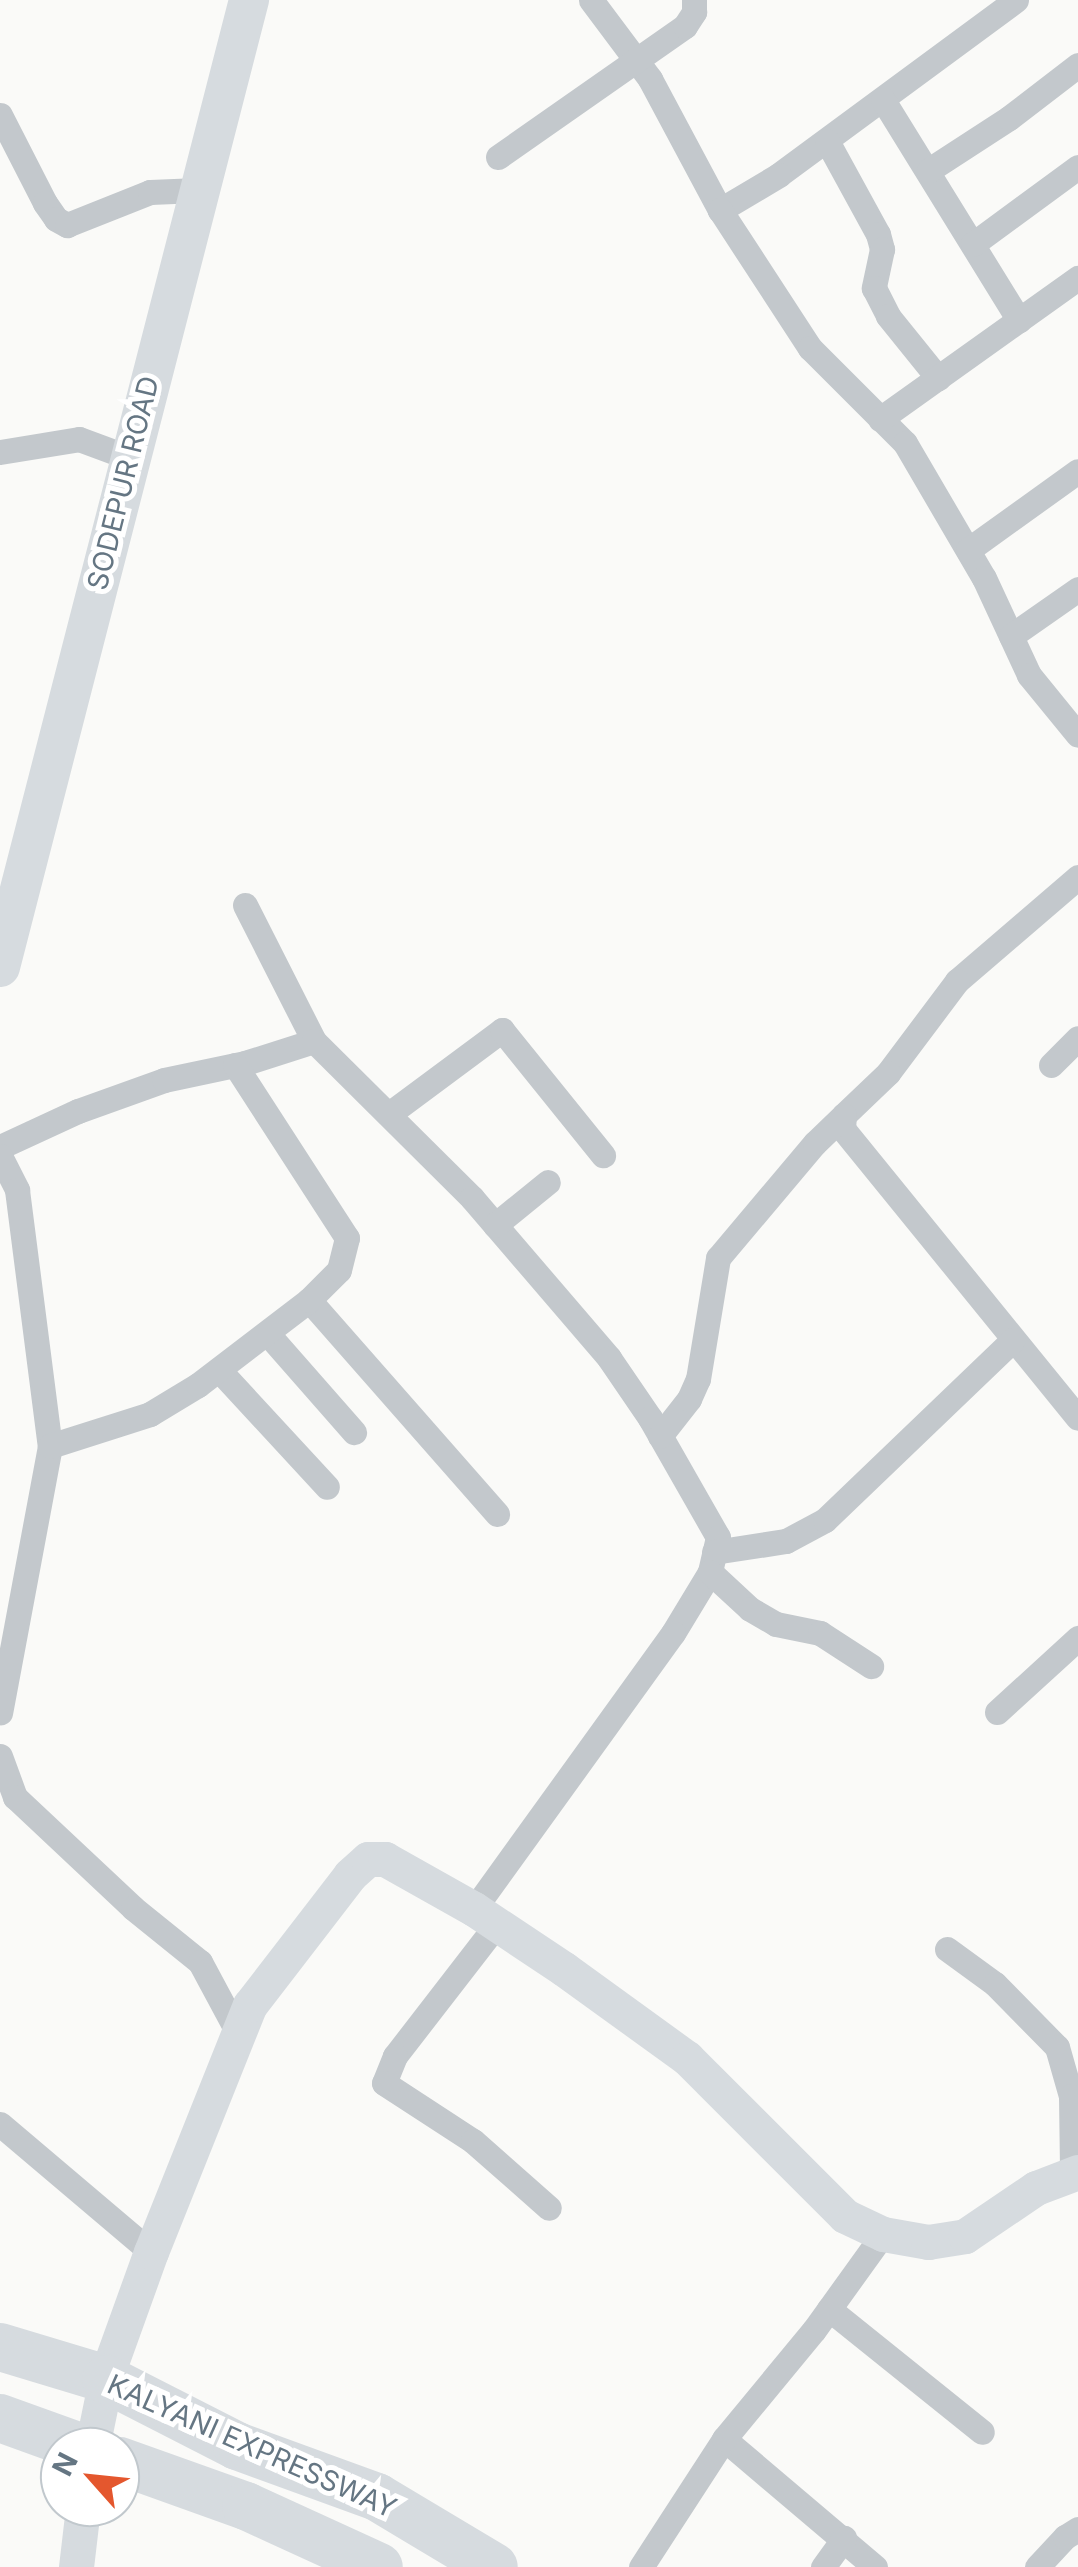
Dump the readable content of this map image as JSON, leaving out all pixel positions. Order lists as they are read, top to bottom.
{
  "streets": {
    "highway": ["KALYANI EXPRESSWAY"],
    "main road": ["SODEPUR ROAD"]
  },
  "north": "top left"
}
